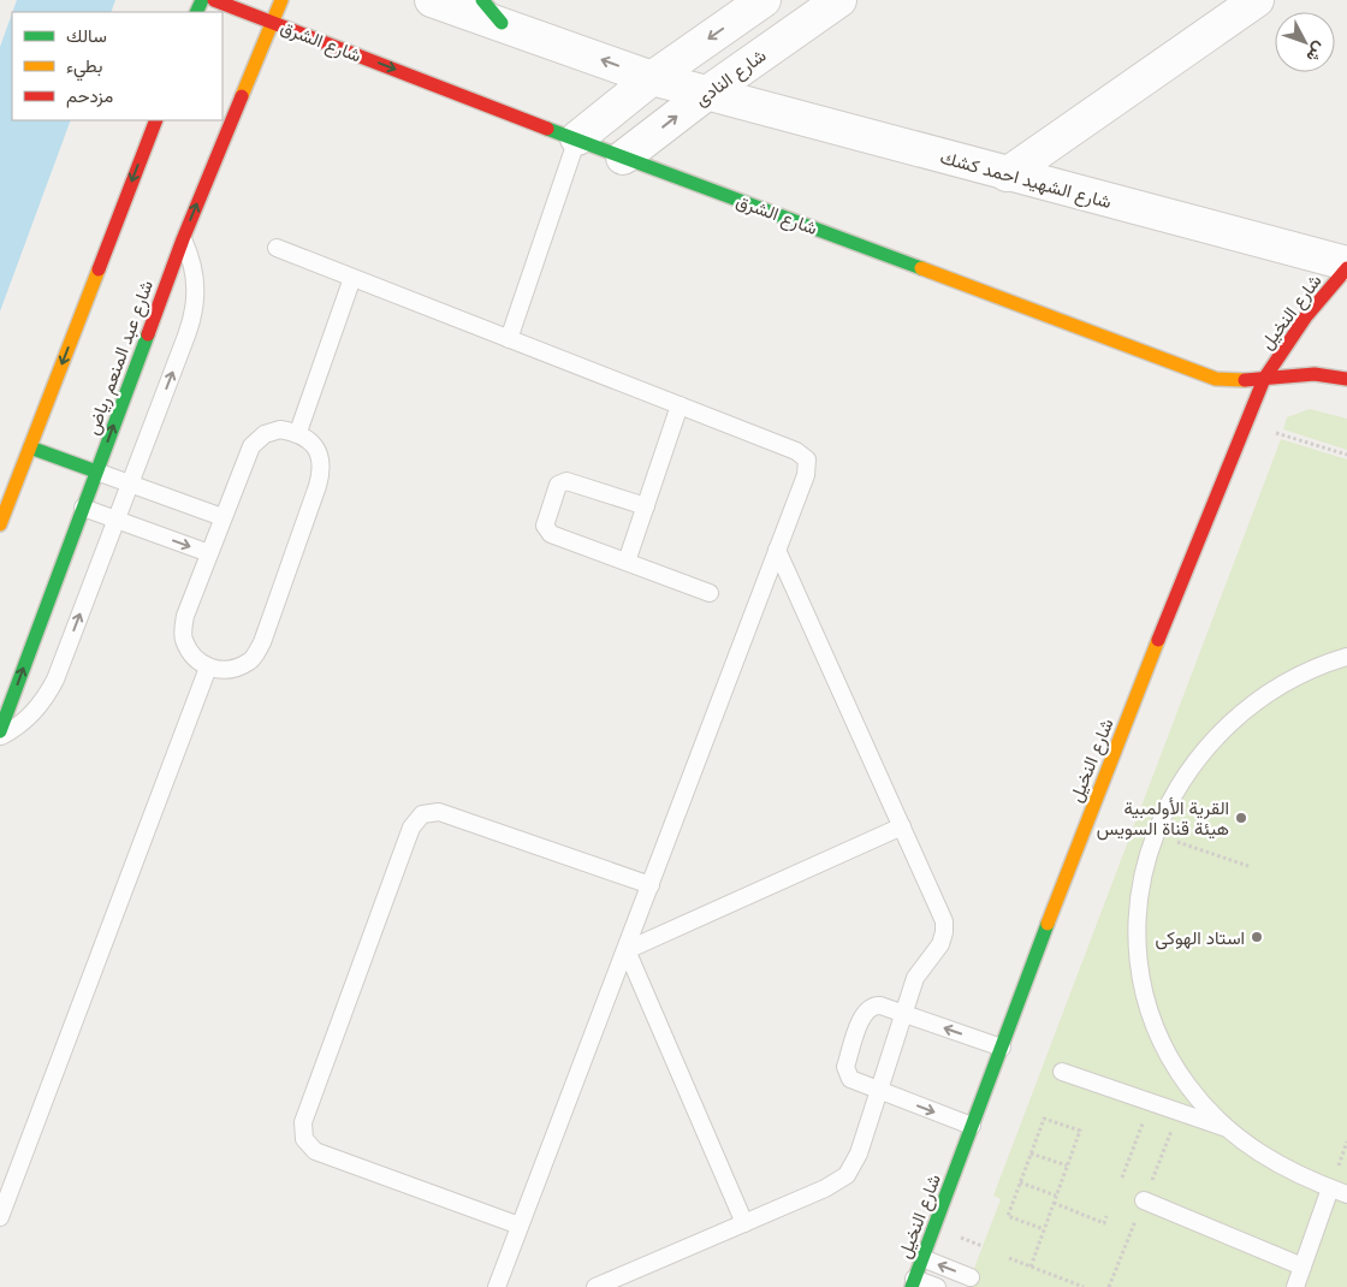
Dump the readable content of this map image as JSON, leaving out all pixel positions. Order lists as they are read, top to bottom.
{
  "streets": {
    "main road": ["شارع الشرق", "شارع النخيل", "شارع عبد المنعم رياض"],
    "street": ["شارع النادى", "شارع الشهيد احمد كشك"]
  },
  "crossings": [
    ["شارع الشرق", "شارع النادى"],
    ["شارع الشرق", "شارع النخيل"],
    ["شارع الشرق", "شارع عبد المنعم رياض"],
    ["شارع النادى", "شارع الشهيد احمد كشك"],
    ["شارع الشهيد احمد كشك", "شارع النخيل"]
  ],
  "places": ["القرية الأولمبية هيئة قناة السويس", "استاد الهوكى"],
  "legend": ["سالك", "بطيء", "مزدحم"],
  "north": "bottom right"
}
